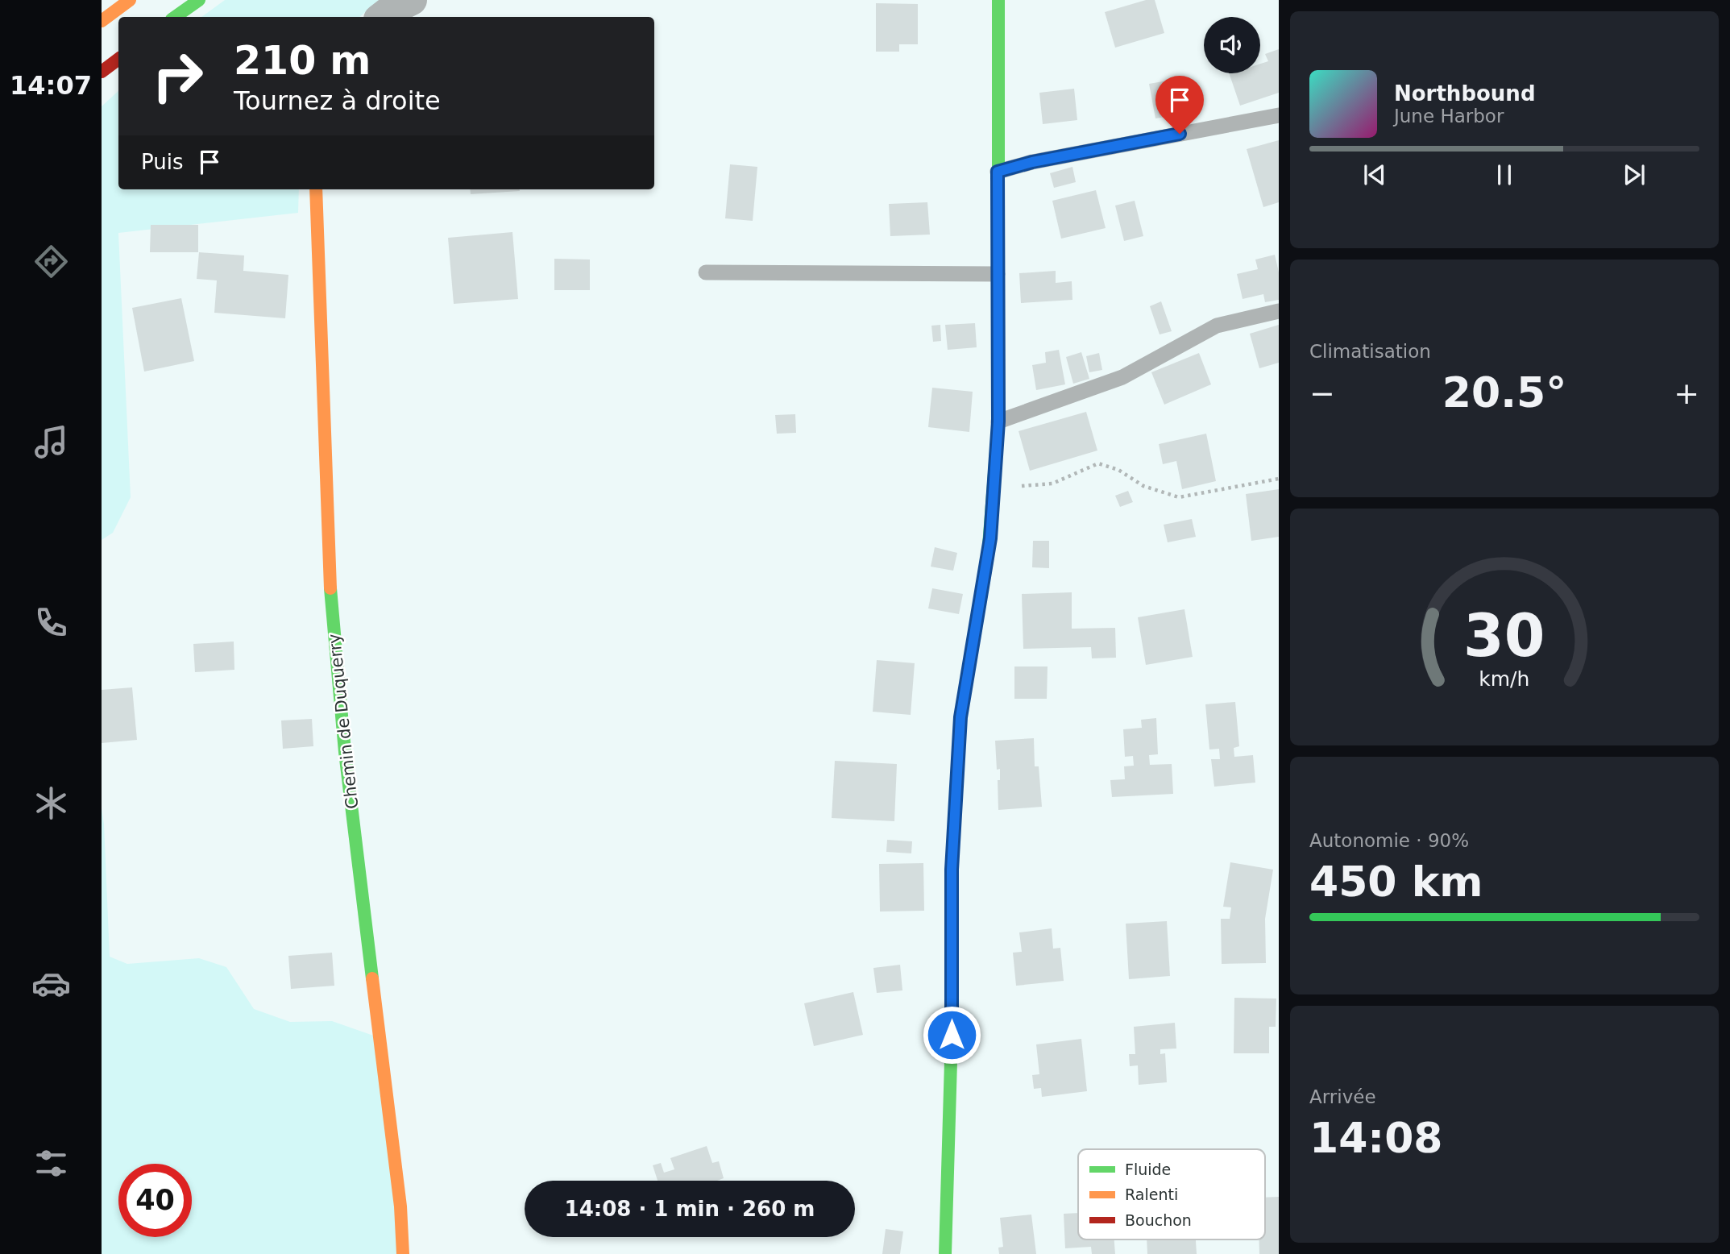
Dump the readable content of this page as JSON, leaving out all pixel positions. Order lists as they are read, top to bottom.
{
  "streets": {
    "main road": ["Chemin de Duquerry"]
  },
  "legend": ["Fluide", "Ralenti", "Bouchon"],
  "page": {
    "tabs": "14:07",
    "turn": ["210 m", "Tournez à droite"],
    "song": ["Northbound", "June Harbor"],
    "then": "Puis",
    "tile": [
      "Climatisation",
      ["Autonomie · 90%", "450 km"],
      ["Arrivée", "14:08"]
    ],
    "heat": ["−", "20.5°", "+"],
    "limit": "40",
    "trip": "14:08 · 1 min · 260 m",
    "gauge": ["30", "km/h"]
  }
}
